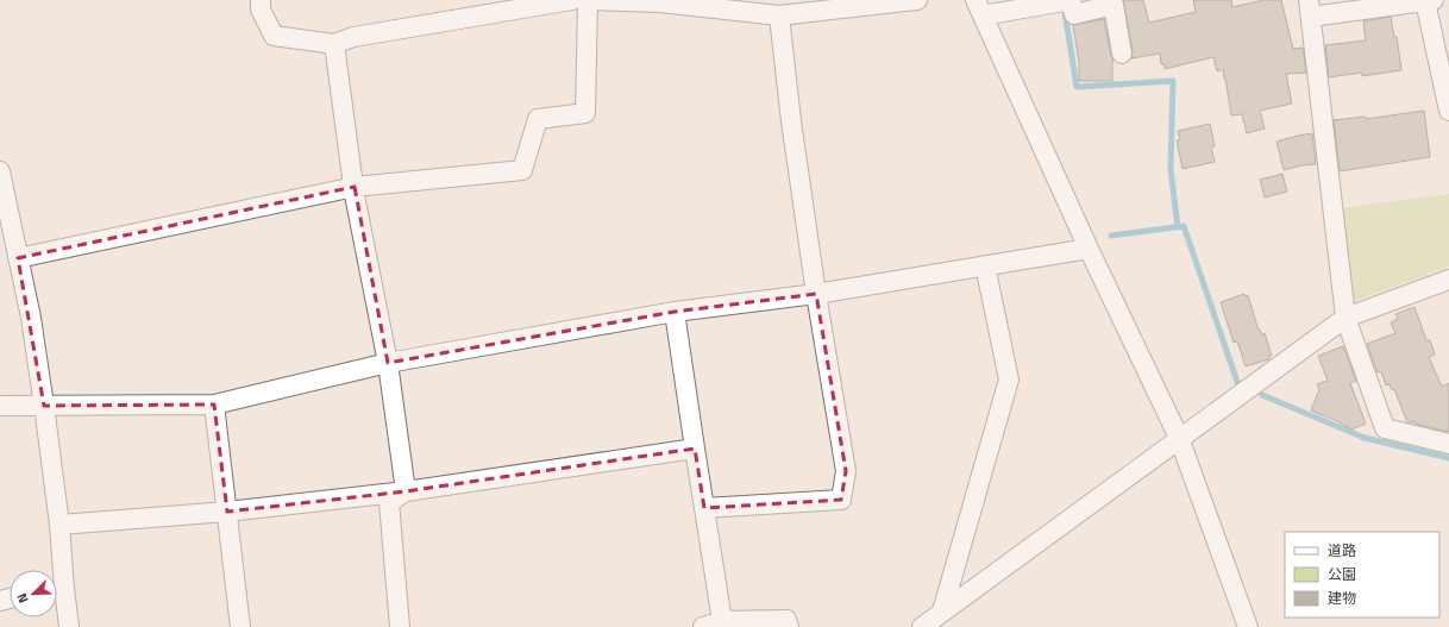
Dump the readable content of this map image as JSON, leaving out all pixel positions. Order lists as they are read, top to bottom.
{
  "legend": ["道路", "公園", "建物"],
  "north": "bottom left"
}
